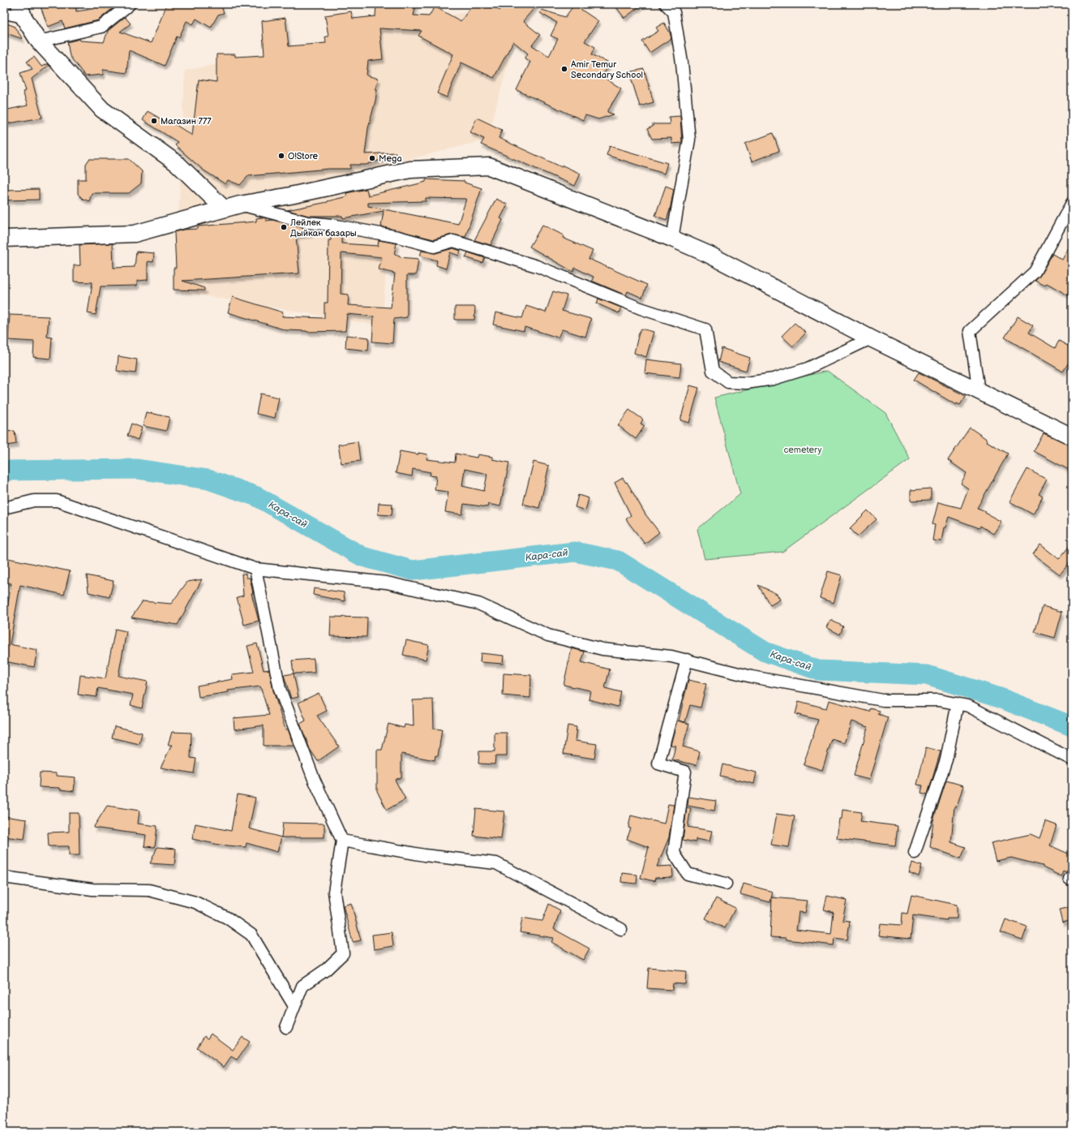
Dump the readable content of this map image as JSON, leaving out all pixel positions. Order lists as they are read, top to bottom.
{
  "water": ["Кара-сай"],
  "parks": ["cemetery"],
  "places": [
    "Amir Temur Secondary School",
    "Магазин 777",
    "O!Store",
    "Mega",
    "Лейлек Дыйкан базары"
  ]
}
